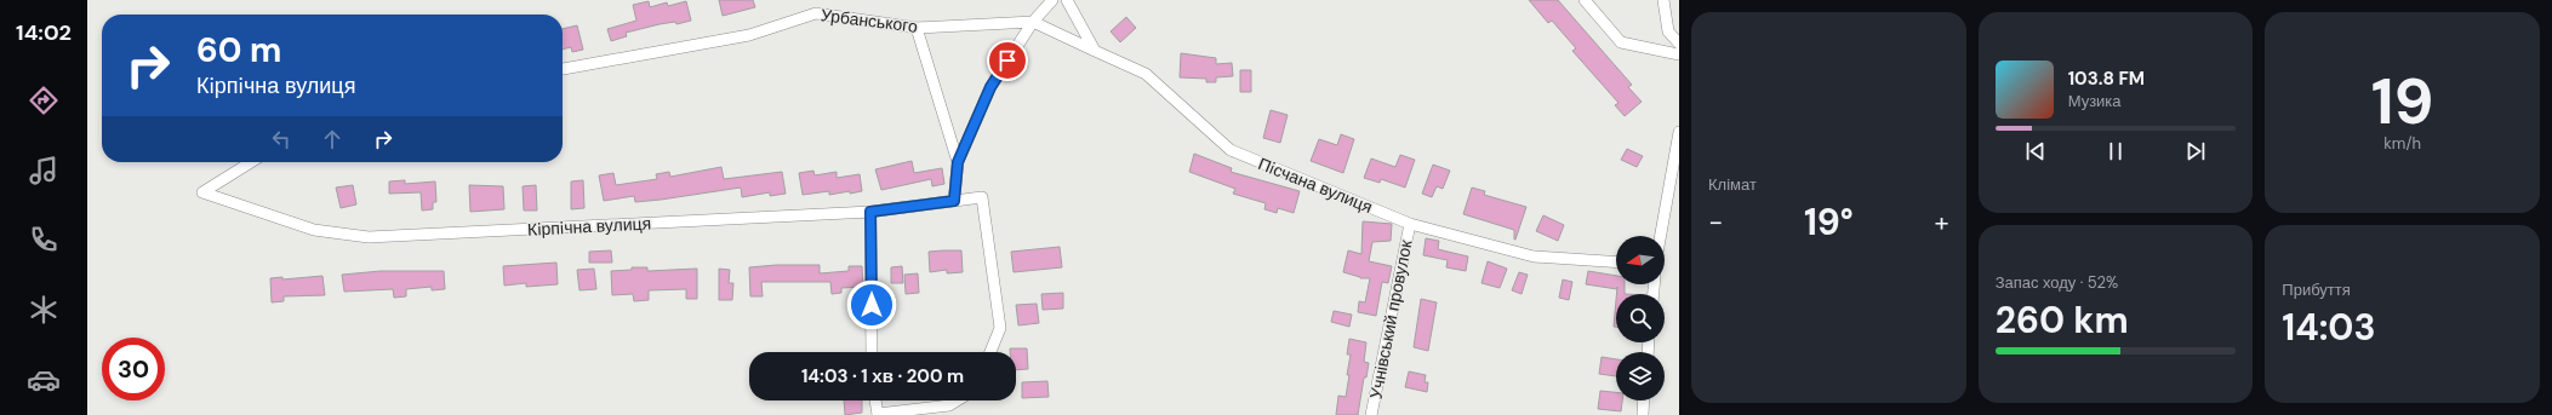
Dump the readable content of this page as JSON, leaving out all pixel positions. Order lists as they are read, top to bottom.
{
  "streets": {
    "street": [
      "Урбанського",
      "Пiсчана вулиця",
      "Кiрпiчна вулиця",
      "Учнівський провулок"
    ]
  },
  "crossings": [
    ["Урбанського", "Пiсчана вулиця"],
    ["Пiсчана вулиця", "Учнівський провулок"]
  ],
  "north": "left",
  "page": {
    "tabs": "14:02",
    "tile": [
      "Клімат",
      ["19", "km/h"],
      ["Запас ходу · 52%", "260 km"],
      ["Прибуття", "14:03"]
    ],
    "turn": ["60 m", "Кiрпiчна вулиця"],
    "song": ["103.8 FM", "Музика"],
    "heat": ["−", "19°", "+"],
    "limit": "30",
    "trip": "14:03 · 1 хв · 200 m"
  }
}
